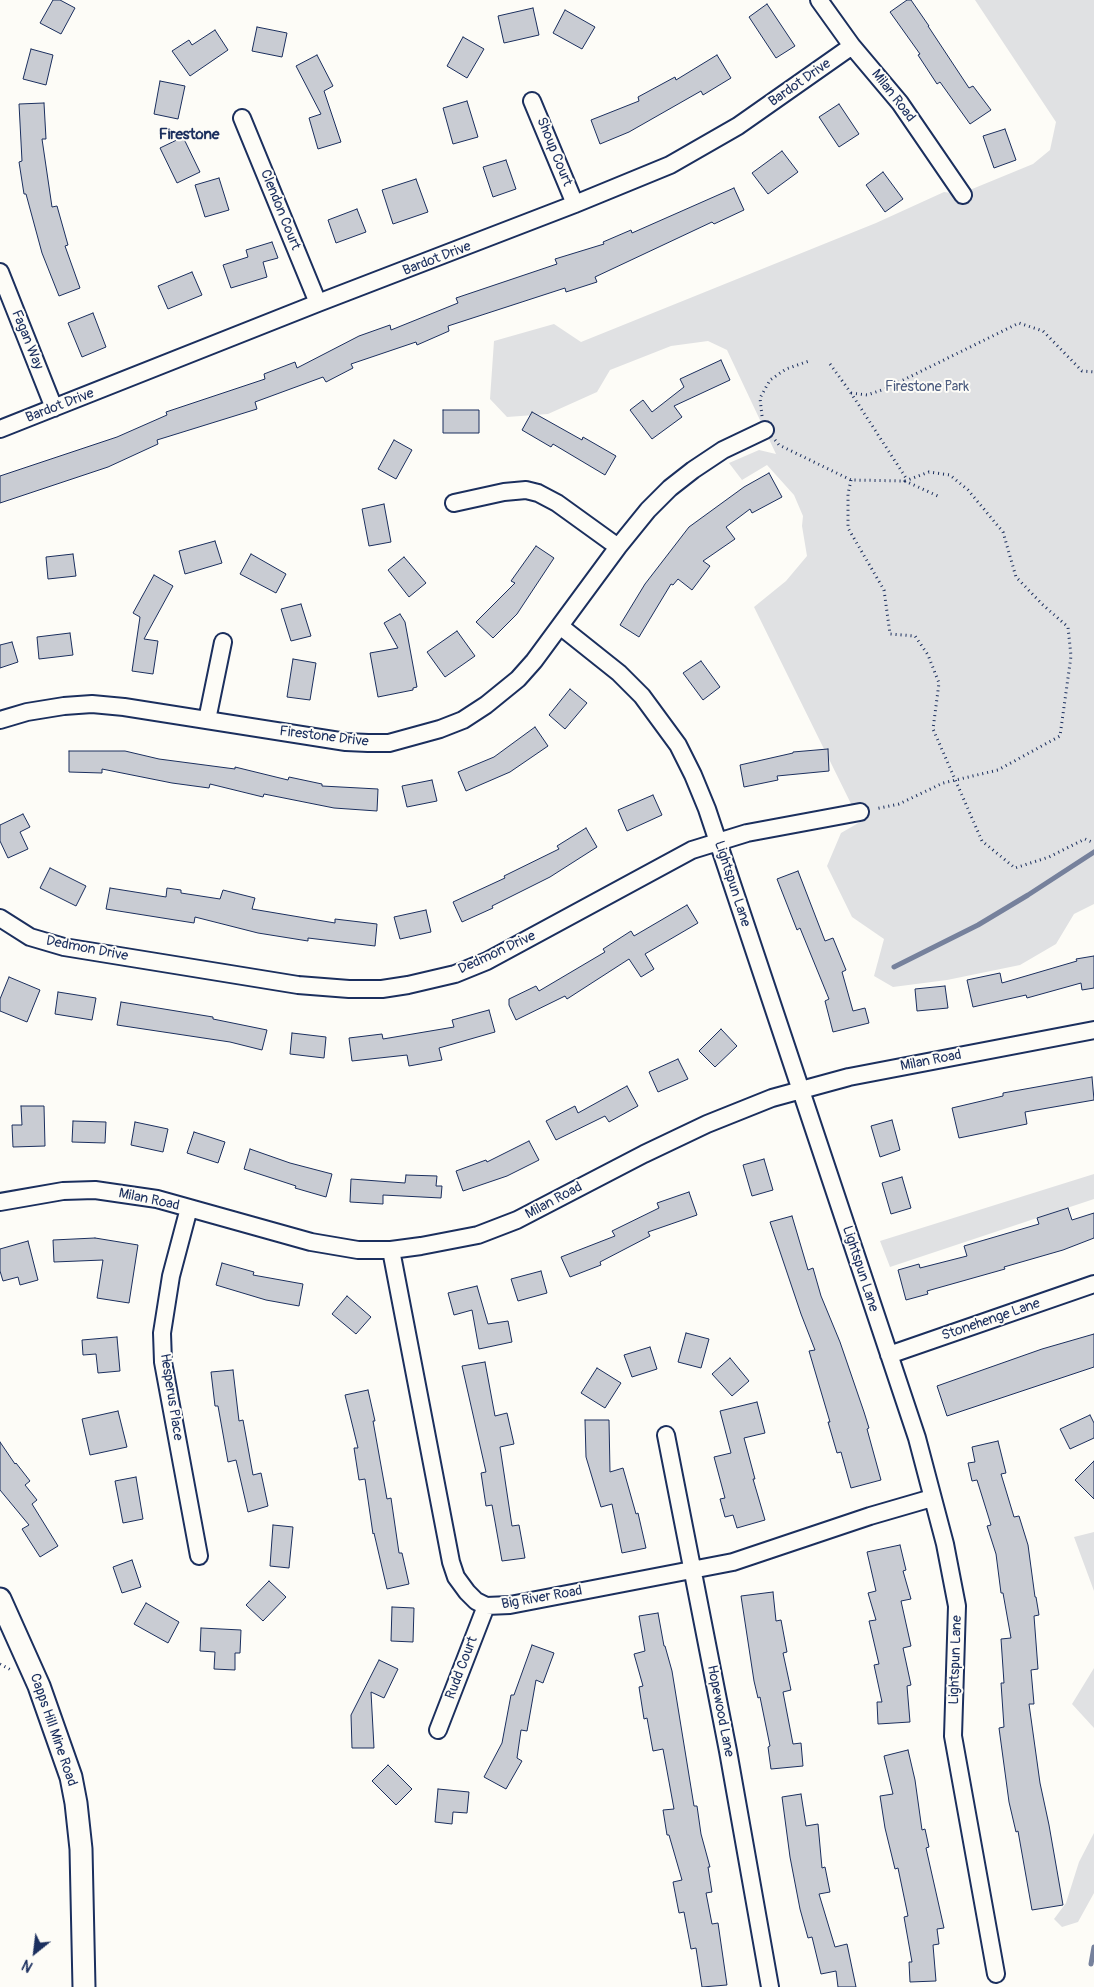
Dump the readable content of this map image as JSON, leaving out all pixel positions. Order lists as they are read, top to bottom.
{
  "streets": {
    "street": [
      "Bardot Drive",
      "Milan Road",
      "Shoup Court",
      "Clendon Court",
      "Fagan Way",
      "Firestone Drive",
      "Lightspun Lane",
      "Dedmon Drive",
      "Stonehenge Lane",
      "Hesperus Place",
      "Big River Road",
      "Rudd Court",
      "Hopewood Lane",
      "Capps Hill Mine Road"
    ]
  },
  "crossings": [
    ["Bardot Drive", "Milan Road"],
    ["Bardot Drive", "Shoup Court"],
    ["Bardot Drive", "Clendon Court"],
    ["Bardot Drive", "Fagan Way"],
    ["Milan Road", "Lightspun Lane"],
    ["Milan Road", "Hesperus Place"],
    ["Milan Road", "Big River Road"],
    ["Firestone Drive", "Lightspun Lane"],
    ["Lightspun Lane", "Dedmon Drive"],
    ["Lightspun Lane", "Stonehenge Lane"],
    ["Lightspun Lane", "Big River Road"],
    ["Big River Road", "Rudd Court"],
    ["Big River Road", "Hopewood Lane"]
  ],
  "districts": ["Firestone"],
  "parks": ["Firestone Park"],
  "north": "bottom left"
}
